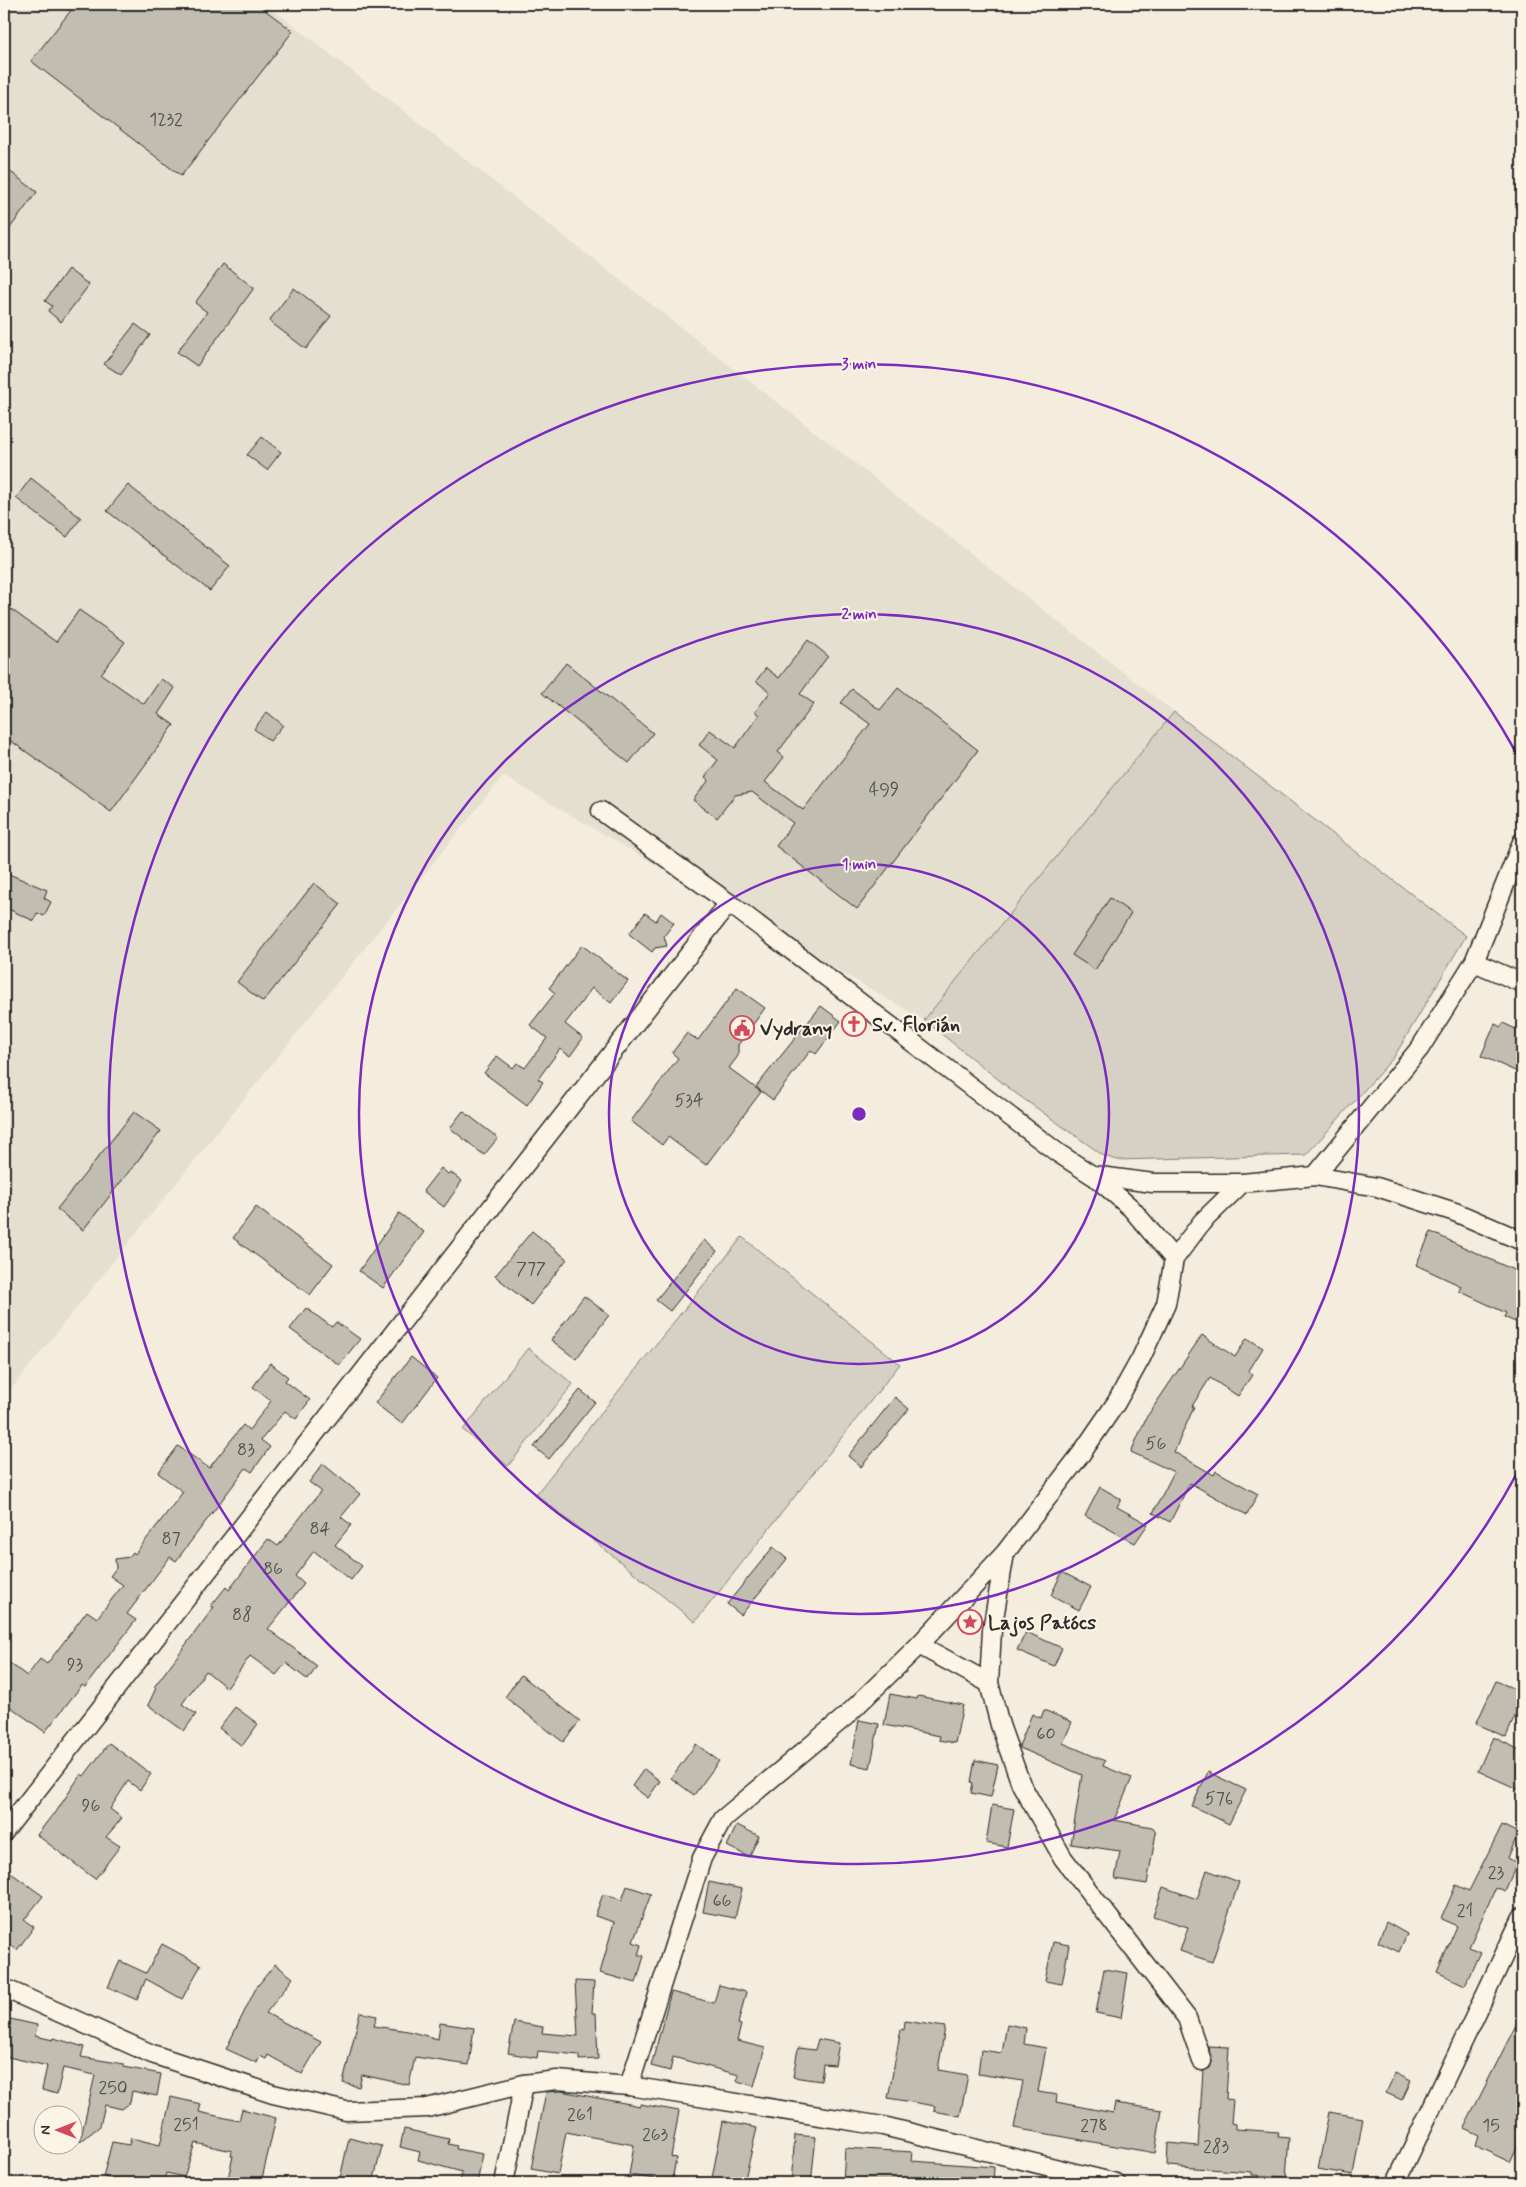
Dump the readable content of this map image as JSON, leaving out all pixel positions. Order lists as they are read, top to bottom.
{
  "places": {
    "church": ["Sv. Florián"],
    "public building": ["Vydrany"],
    "place": ["Lajos Patócs"]
  },
  "house_numbers": [
    "1232",
    "499",
    "534",
    "777",
    "56",
    "83",
    "84",
    "87",
    "86",
    "88",
    "93",
    "60",
    "576",
    "96",
    "23",
    "66",
    "21",
    "250",
    "261",
    "251",
    "278",
    "15",
    "263",
    "283"
  ],
  "north": "left",
  "rings": ["3 min", "2 min", "1 min"]
}
